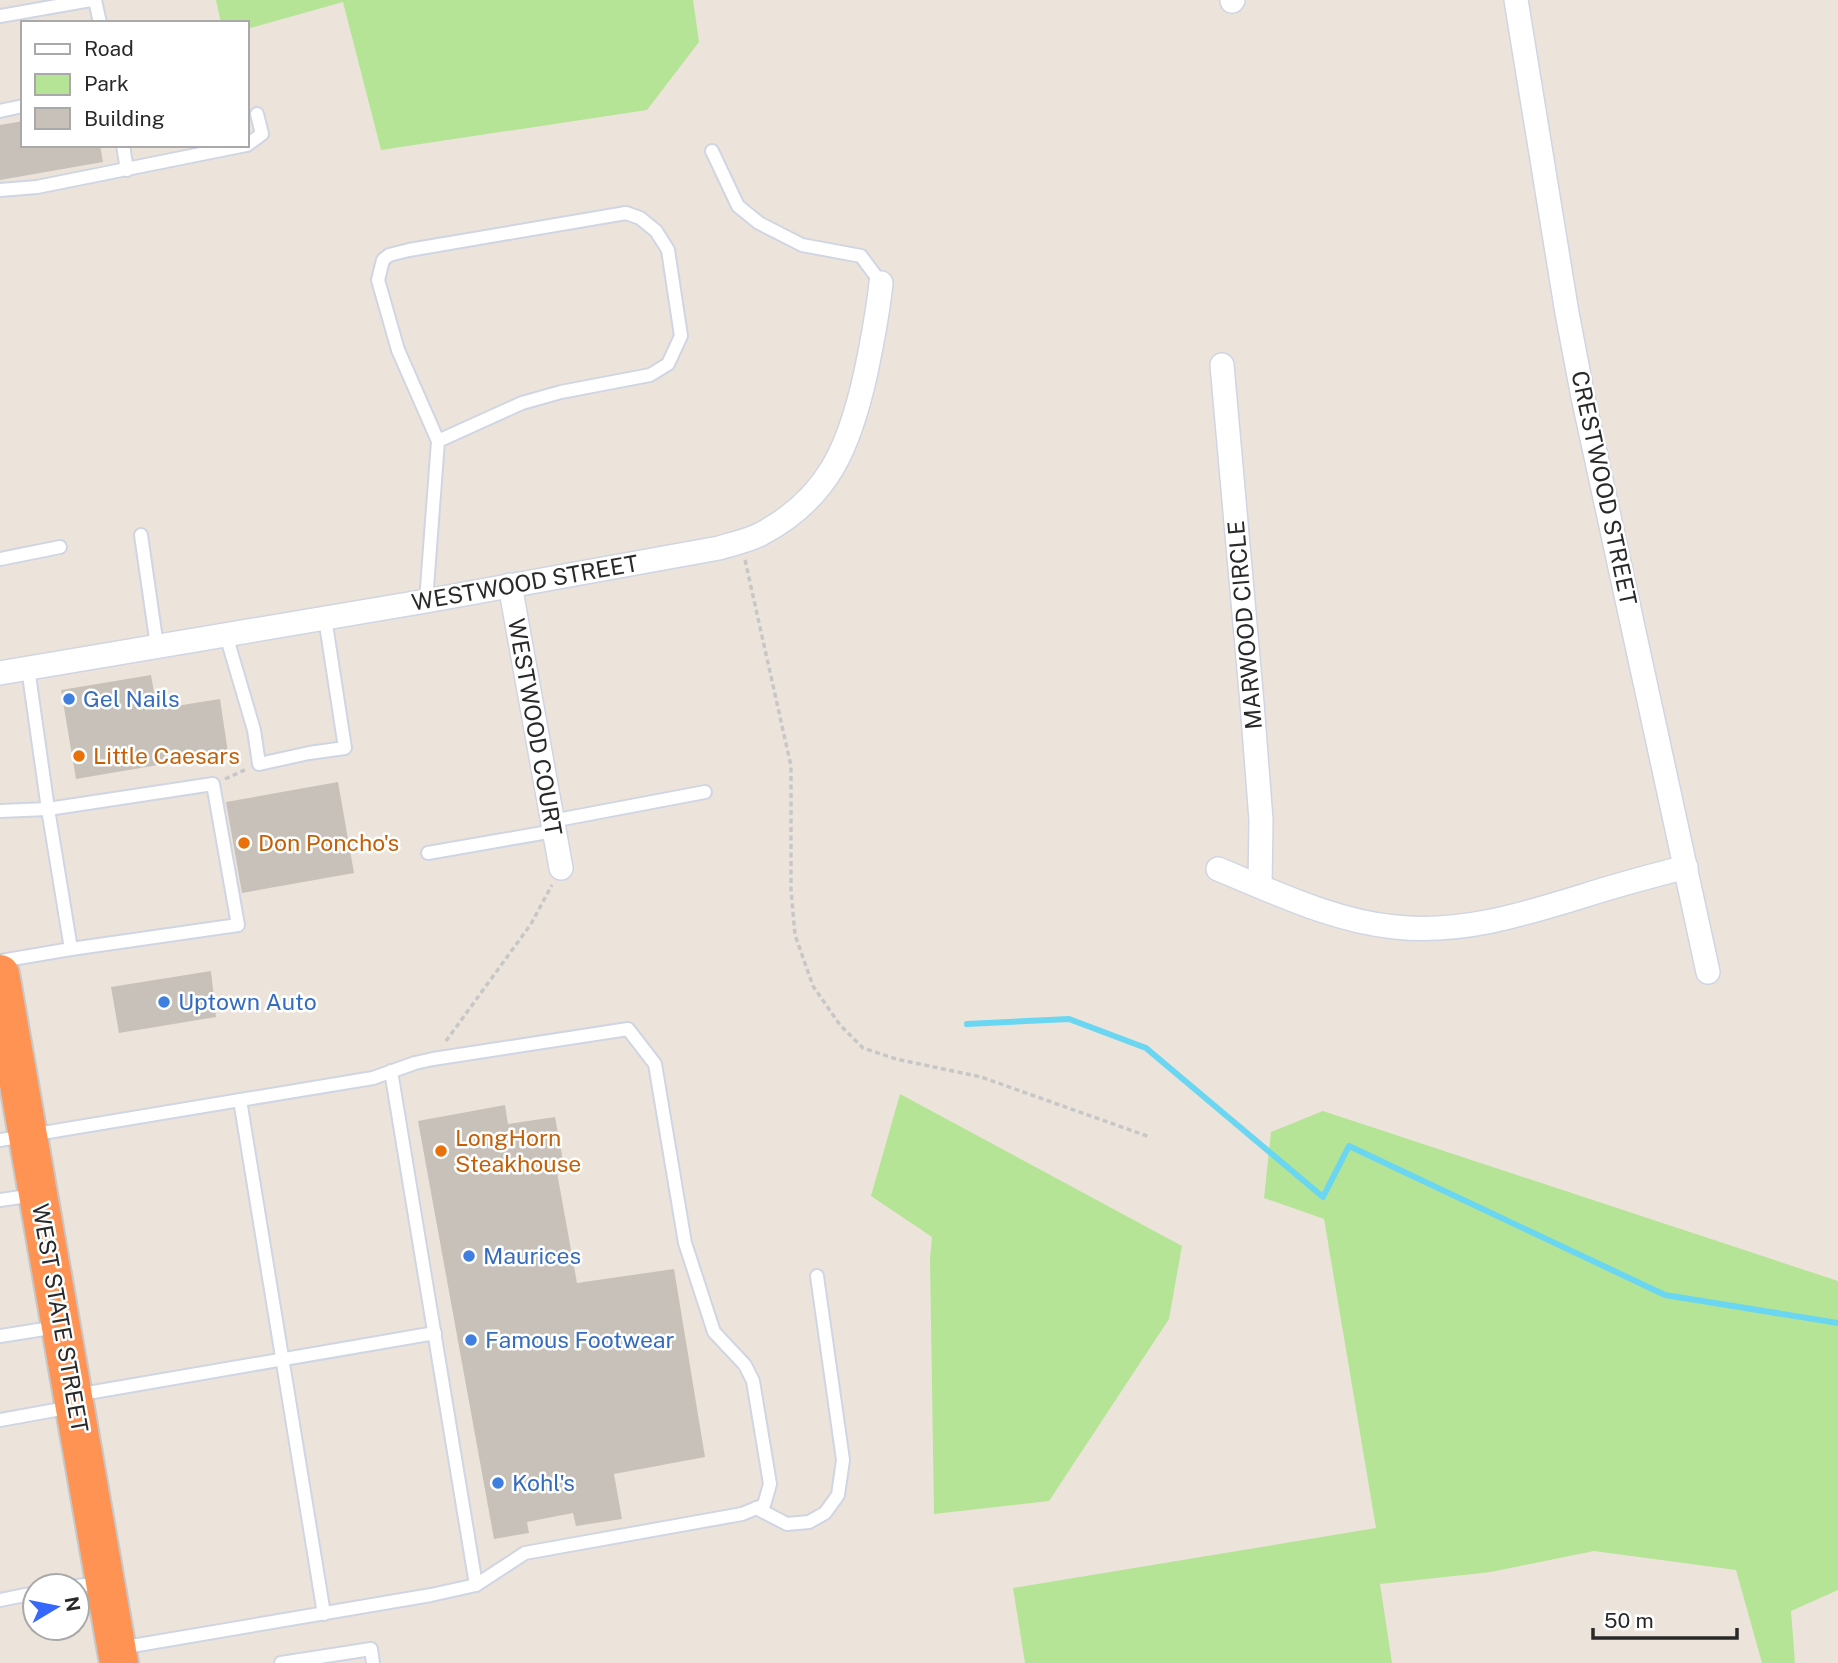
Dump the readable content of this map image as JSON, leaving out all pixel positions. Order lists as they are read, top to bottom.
{
  "streets": {
    "highway": ["WEST STATE STREET"],
    "street": [
      "CRESTWOOD STREET",
      "WESTWOOD STREET",
      "MARWOOD CIRCLE",
      "WESTWOOD COURT"
    ]
  },
  "crossings": [
    ["WESTWOOD STREET", "WESTWOOD COURT"]
  ],
  "places": [
    "Gel Nails",
    "Little Caesars",
    "Don Poncho's",
    "Uptown Auto",
    "LongHorn Steakhouse",
    "Maurices",
    "Famous Footwear",
    "Kohl's"
  ],
  "legend": ["Road", "Park", "Building"],
  "scale_bar": "50 m",
  "north": "right"
}
